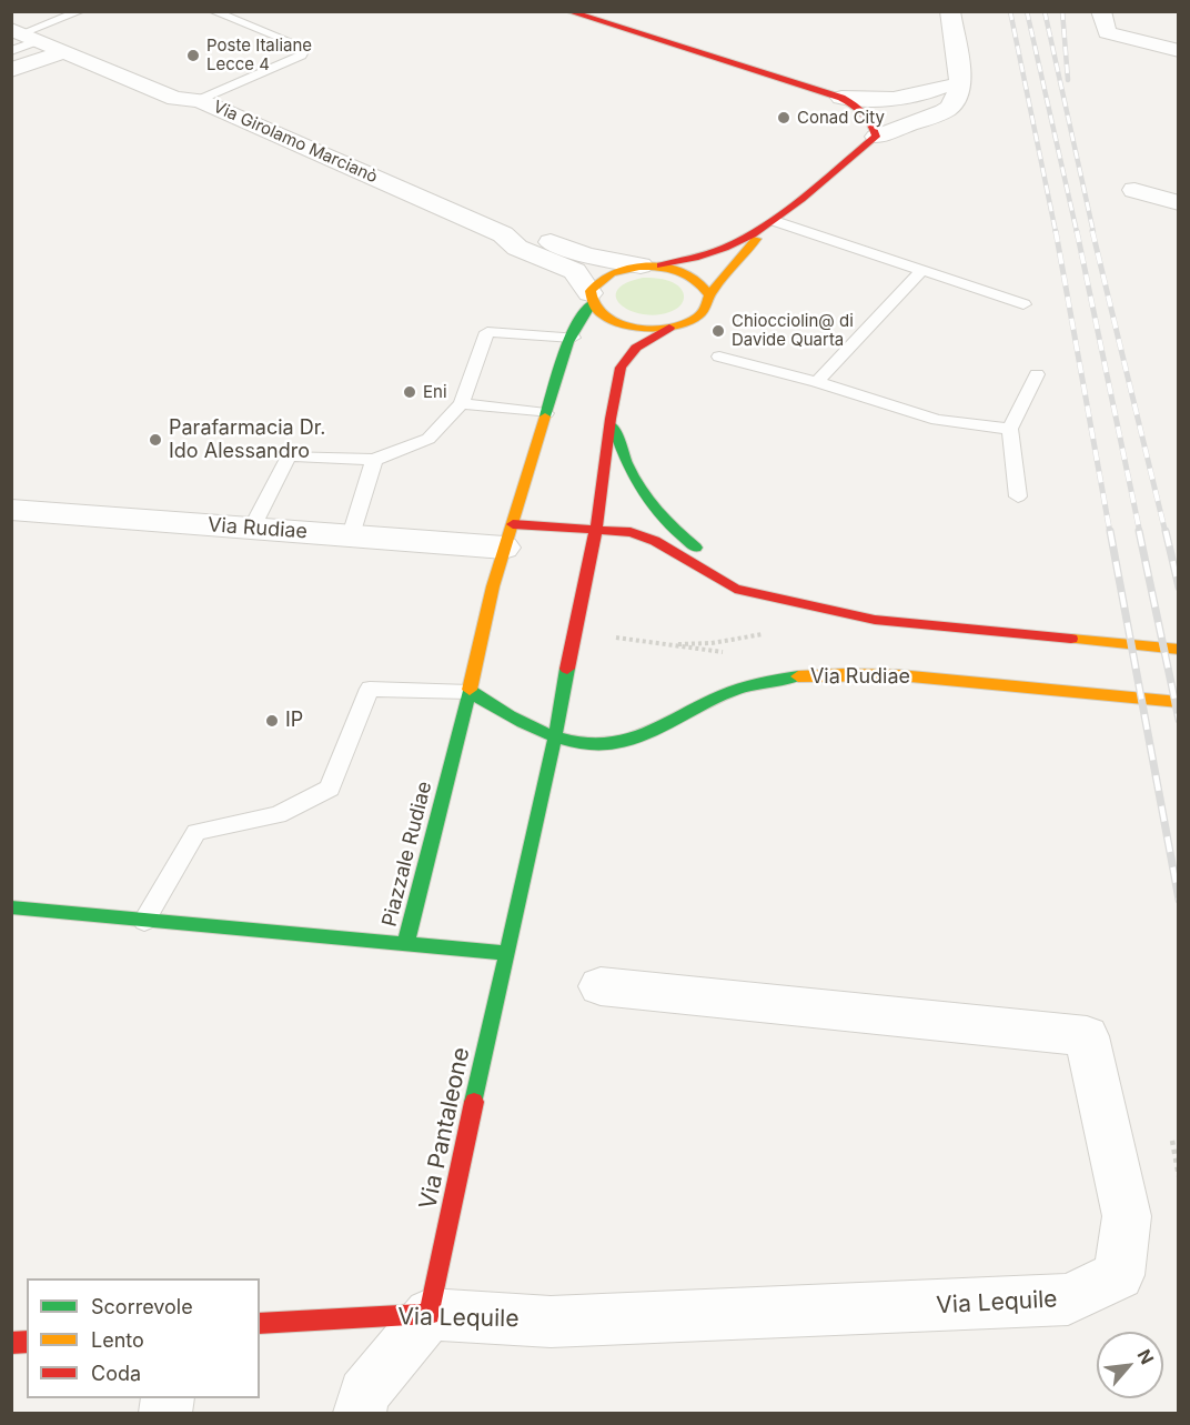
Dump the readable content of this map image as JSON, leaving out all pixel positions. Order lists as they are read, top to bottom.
{
  "streets": {
    "main road": [
      "Via Rudiae",
      "Piazzale Rudiae",
      "Via Pantaleone",
      "Via Lequile"
    ],
    "street": ["Via Girolamo Marcianò"]
  },
  "crossings": [
    ["Via Girolamo Marcianò", "Piazzale Rudiae"],
    ["Via Rudiae", "Piazzale Rudiae"],
    ["Piazzale Rudiae", "Via Pantaleone"],
    ["Via Pantaleone", "Via Lequile"]
  ],
  "places": [
    "Poste Italiane Lecce 4",
    "Conad City",
    "Chiocciolin@ di Davide Quarta",
    "Eni",
    "Parafarmacia Dr. Ido Alessandro",
    "IP"
  ],
  "legend": ["Scorrevole", "Lento", "Coda"],
  "north": "top right"
}
